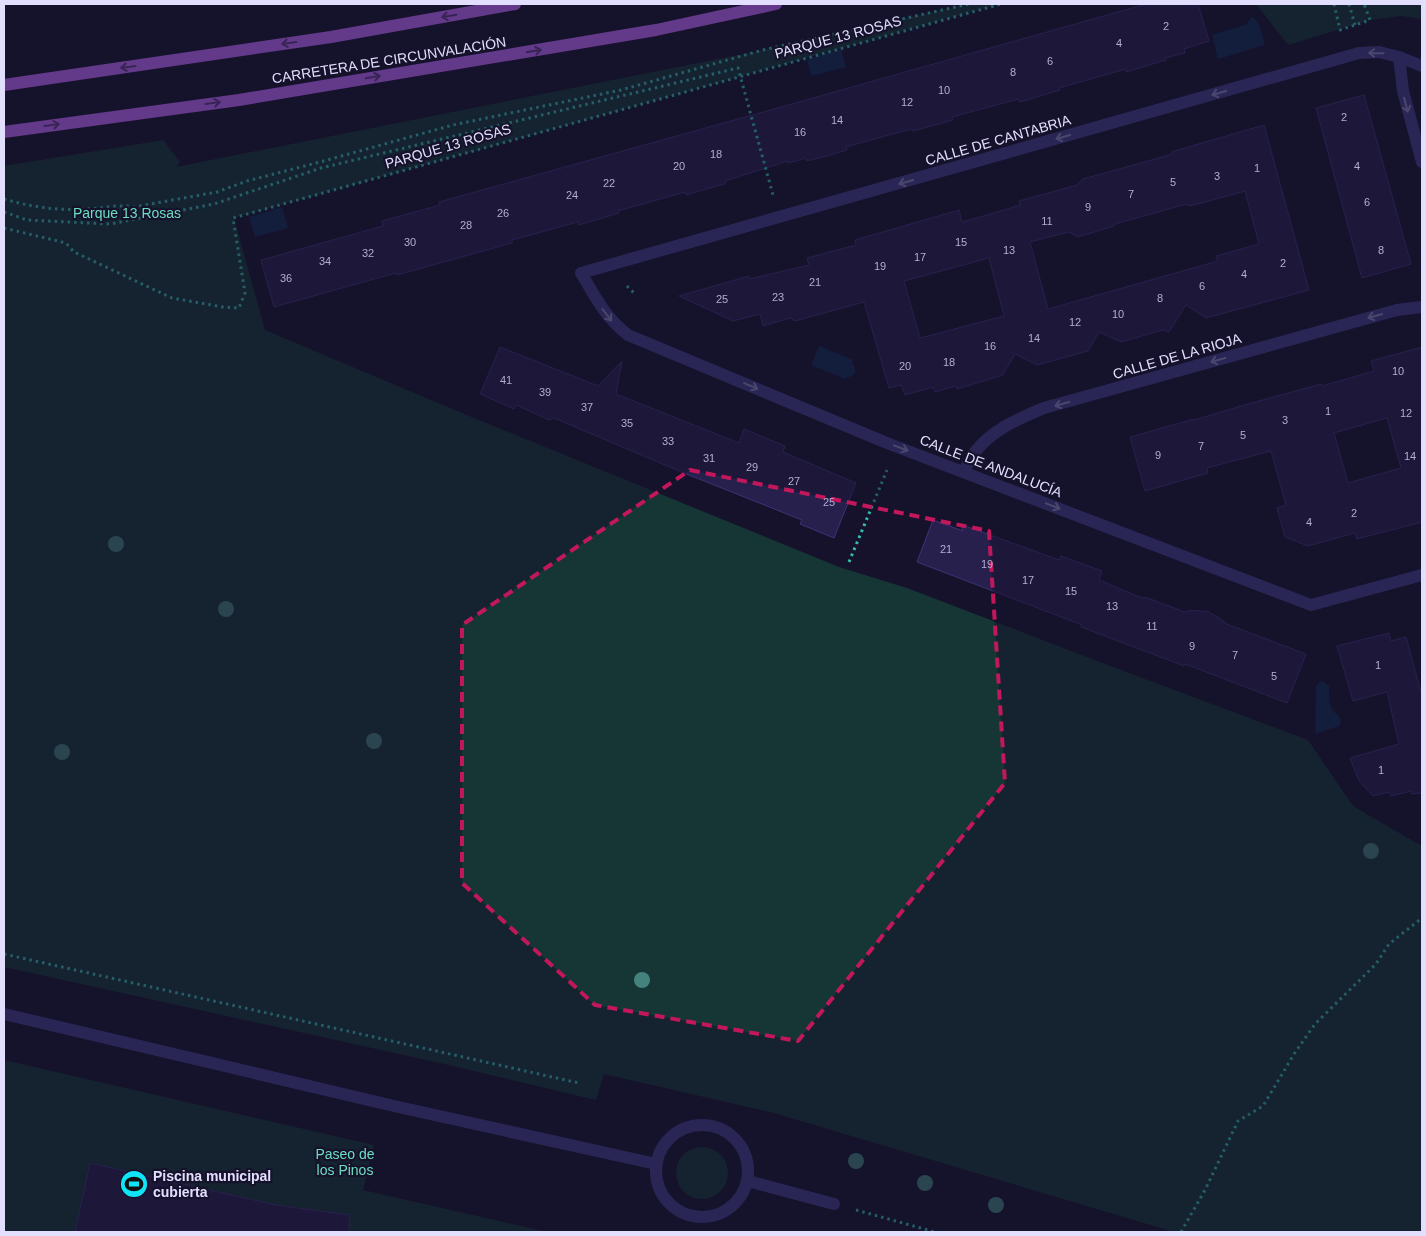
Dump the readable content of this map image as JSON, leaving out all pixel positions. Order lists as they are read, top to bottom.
{
  "streets": {
    "main road": ["CARRETERA DE CIRCUNVALACIÓN"],
    "street": ["CALLE DE CANTABRIA", "CALLE DE LA RIOJA", "CALLE DE ANDALUCÍA"],
    "path": ["PARQUE 13 ROSAS"]
  },
  "crossings": [
    ["CALLE DE CANTABRIA", "CALLE DE ANDALUCÍA"],
    ["CALLE DE LA RIOJA", "CALLE DE ANDALUCÍA"]
  ],
  "one_way": ["CALLE DE CANTABRIA", "CALLE DE LA RIOJA", "CALLE DE ANDALUCÍA"],
  "parks": ["Parque 13 Rosas", "Paseo de los Pinos"],
  "places": {
    "sports": ["Piscina municipal cubierta"]
  },
  "house_numbers": [
    "2",
    "4",
    "6",
    "8",
    "10",
    "12",
    "2",
    "14",
    "16",
    "18",
    "20",
    "4",
    "1",
    "3",
    "5",
    "22",
    "7",
    "24",
    "6",
    "9",
    "26",
    "11",
    "28",
    "30",
    "15",
    "13",
    "8",
    "32",
    "17",
    "34",
    "2",
    "19",
    "4",
    "36",
    "21",
    "6",
    "23",
    "8",
    "25",
    "10",
    "12",
    "14",
    "16",
    "18",
    "20",
    "10",
    "41",
    "39",
    "37",
    "1",
    "12",
    "3",
    "35",
    "5",
    "33",
    "7",
    "9",
    "14",
    "31",
    "29",
    "27",
    "25",
    "2",
    "4",
    "21",
    "19",
    "17",
    "15",
    "13",
    "11",
    "9",
    "7",
    "1",
    "5",
    "1"
  ]
}
